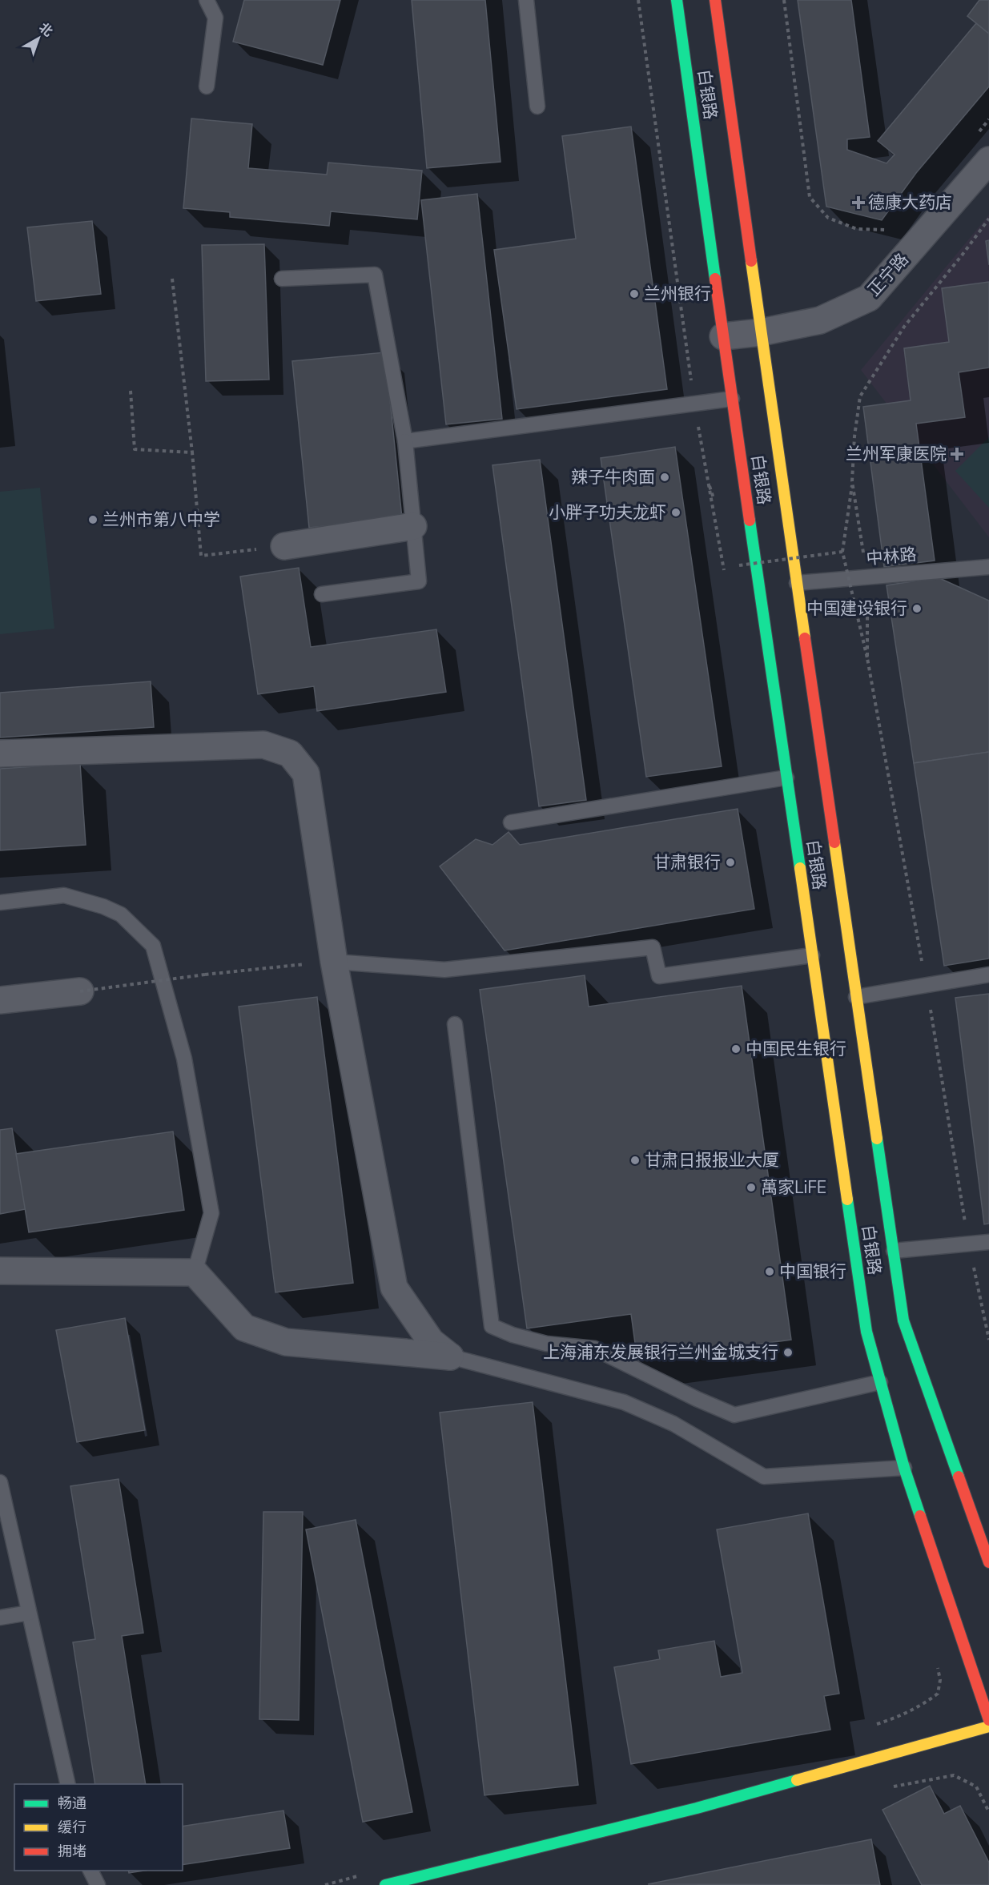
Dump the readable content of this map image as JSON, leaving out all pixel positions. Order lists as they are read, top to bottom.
{
  "streets": {
    "main road": ["白银路"],
    "street": ["正宁路"],
    "lane": ["中林路"]
  },
  "crossings": [
    ["白银路", "正宁路"],
    ["白银路", "中林路"]
  ],
  "places": {
    "health": ["德康大药店", "兰州军康医院"],
    "other": [
      "兰州银行",
      "辣子牛肉面",
      "小胖子功夫龙虾",
      "兰州市第八中学",
      "中国建设银行",
      "甘肃银行",
      "中国民生银行",
      "甘肃日报报业大厦",
      "萬家LiFE",
      "中国银行",
      "上海浦东发展银行兰州金城支行"
    ]
  },
  "legend": ["畅通", "缓行", "拥堵"],
  "north": "top right"
}
